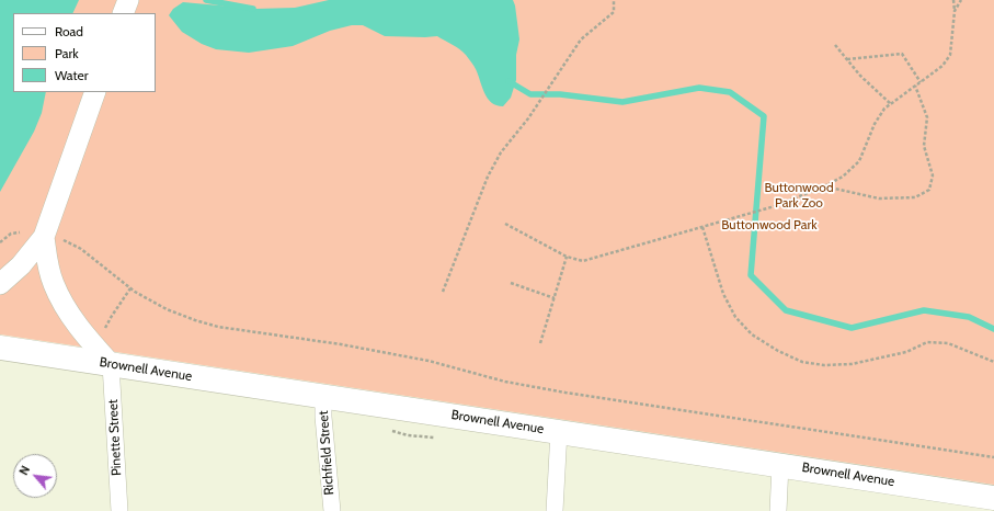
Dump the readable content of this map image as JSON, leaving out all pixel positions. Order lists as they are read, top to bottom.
{
  "streets": {
    "main road": ["Brownell Avenue"],
    "street": ["Pinette Street", "Richfield Street"]
  },
  "crossings": [
    ["Brownell Avenue", "Pinette Street"],
    ["Brownell Avenue", "Richfield Street"]
  ],
  "parks": ["Buttonwood Park Zoo", "Buttonwood Park"],
  "legend": ["Road", "Park", "Water"],
  "north": "top left"
}
